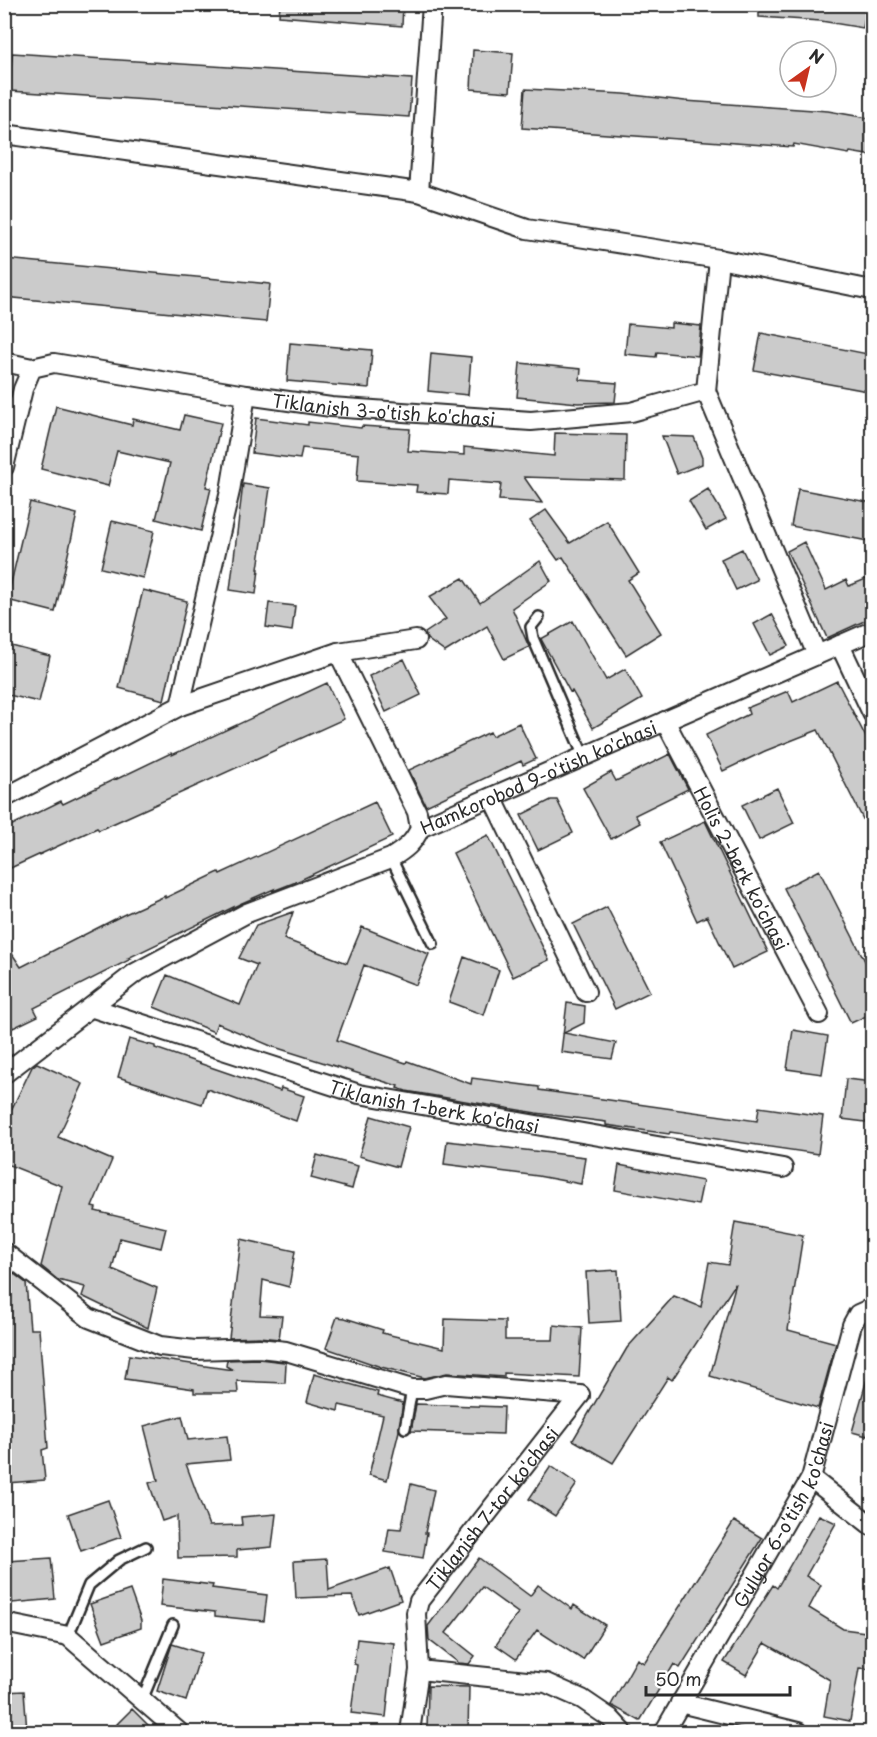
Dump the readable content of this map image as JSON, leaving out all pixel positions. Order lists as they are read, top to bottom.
{
  "streets": {
    "street": [
      "Tiklanish 3-o'tish ko'chasi",
      "Hamkorobod 9-o'tish ko'chasi",
      "Holis 2-berk ko'chasi",
      "Tiklanish 1-berk ko'chasi",
      "Tiklanish 7-tor ko'chasi",
      "Gulyor 6-o'tish ko'chasi"
    ]
  },
  "crossings": [
    ["Hamkorobod 9-o'tish ko'chasi", "Holis 2-berk ko'chasi"],
    ["Hamkorobod 9-o'tish ko'chasi", "Tiklanish 1-berk ko'chasi"]
  ],
  "scale_bar": "50 m",
  "north": "top right"
}
